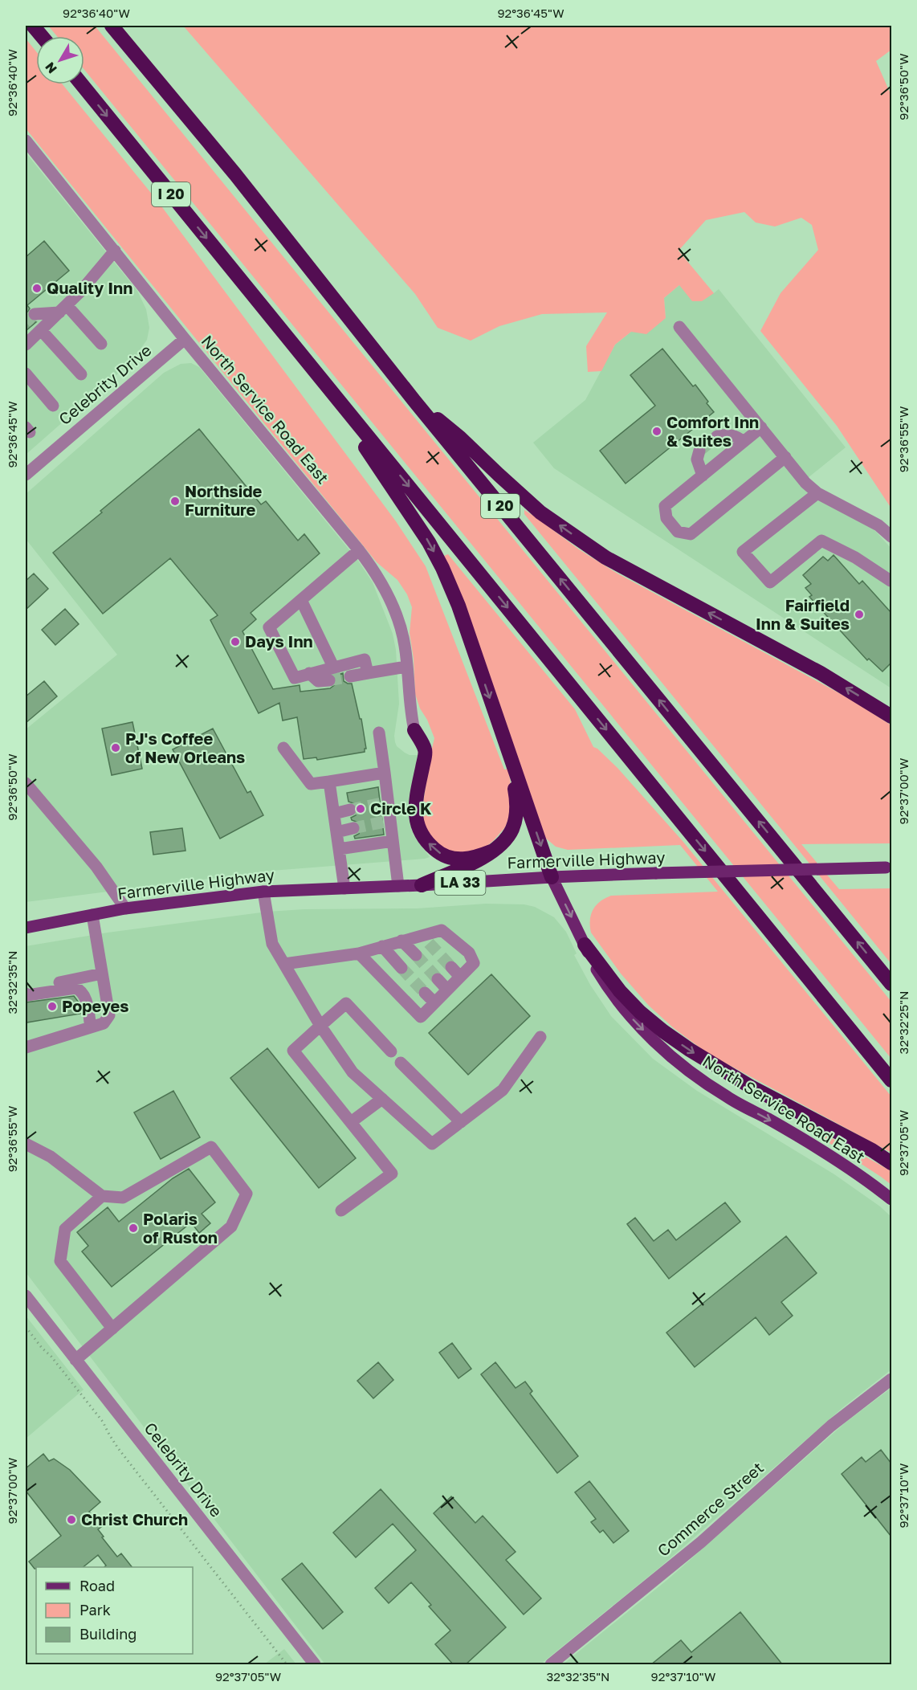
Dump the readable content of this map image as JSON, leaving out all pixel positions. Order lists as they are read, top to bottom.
{
  "streets": {
    "highway": ["I 20"],
    "main road": ["North Service Road East", "Farmerville Highway", "LA 33"],
    "street": ["Celebrity Drive", "Commerce Street"]
  },
  "crossings": [
    ["Celebrity Drive", "North Service Road East"],
    ["North Service Road East", "Farmerville Highway"]
  ],
  "one_way": ["North Service Road East"],
  "places": [
    "Quality Inn",
    "Comfort Inn & Suites",
    "Northside Furniture",
    "Fairfield Inn & Suites",
    "Days Inn",
    "PJ's Coffee of New Orleans",
    "Circle K",
    "Popeyes",
    "Polaris of Ruston",
    "Christ Church"
  ],
  "legend": ["Road", "Park", "Building"],
  "north": "bottom left",
  "coordinates": [
    "92°36'40\"W",
    "92°36'45\"W",
    "92°36'50\"W",
    "92°36'55\"W",
    "92°37'00\"W",
    "32°32'35\"N",
    "32°32'25\"N",
    "92°37'05\"W",
    "92°37'10\"W"
  ]
}
